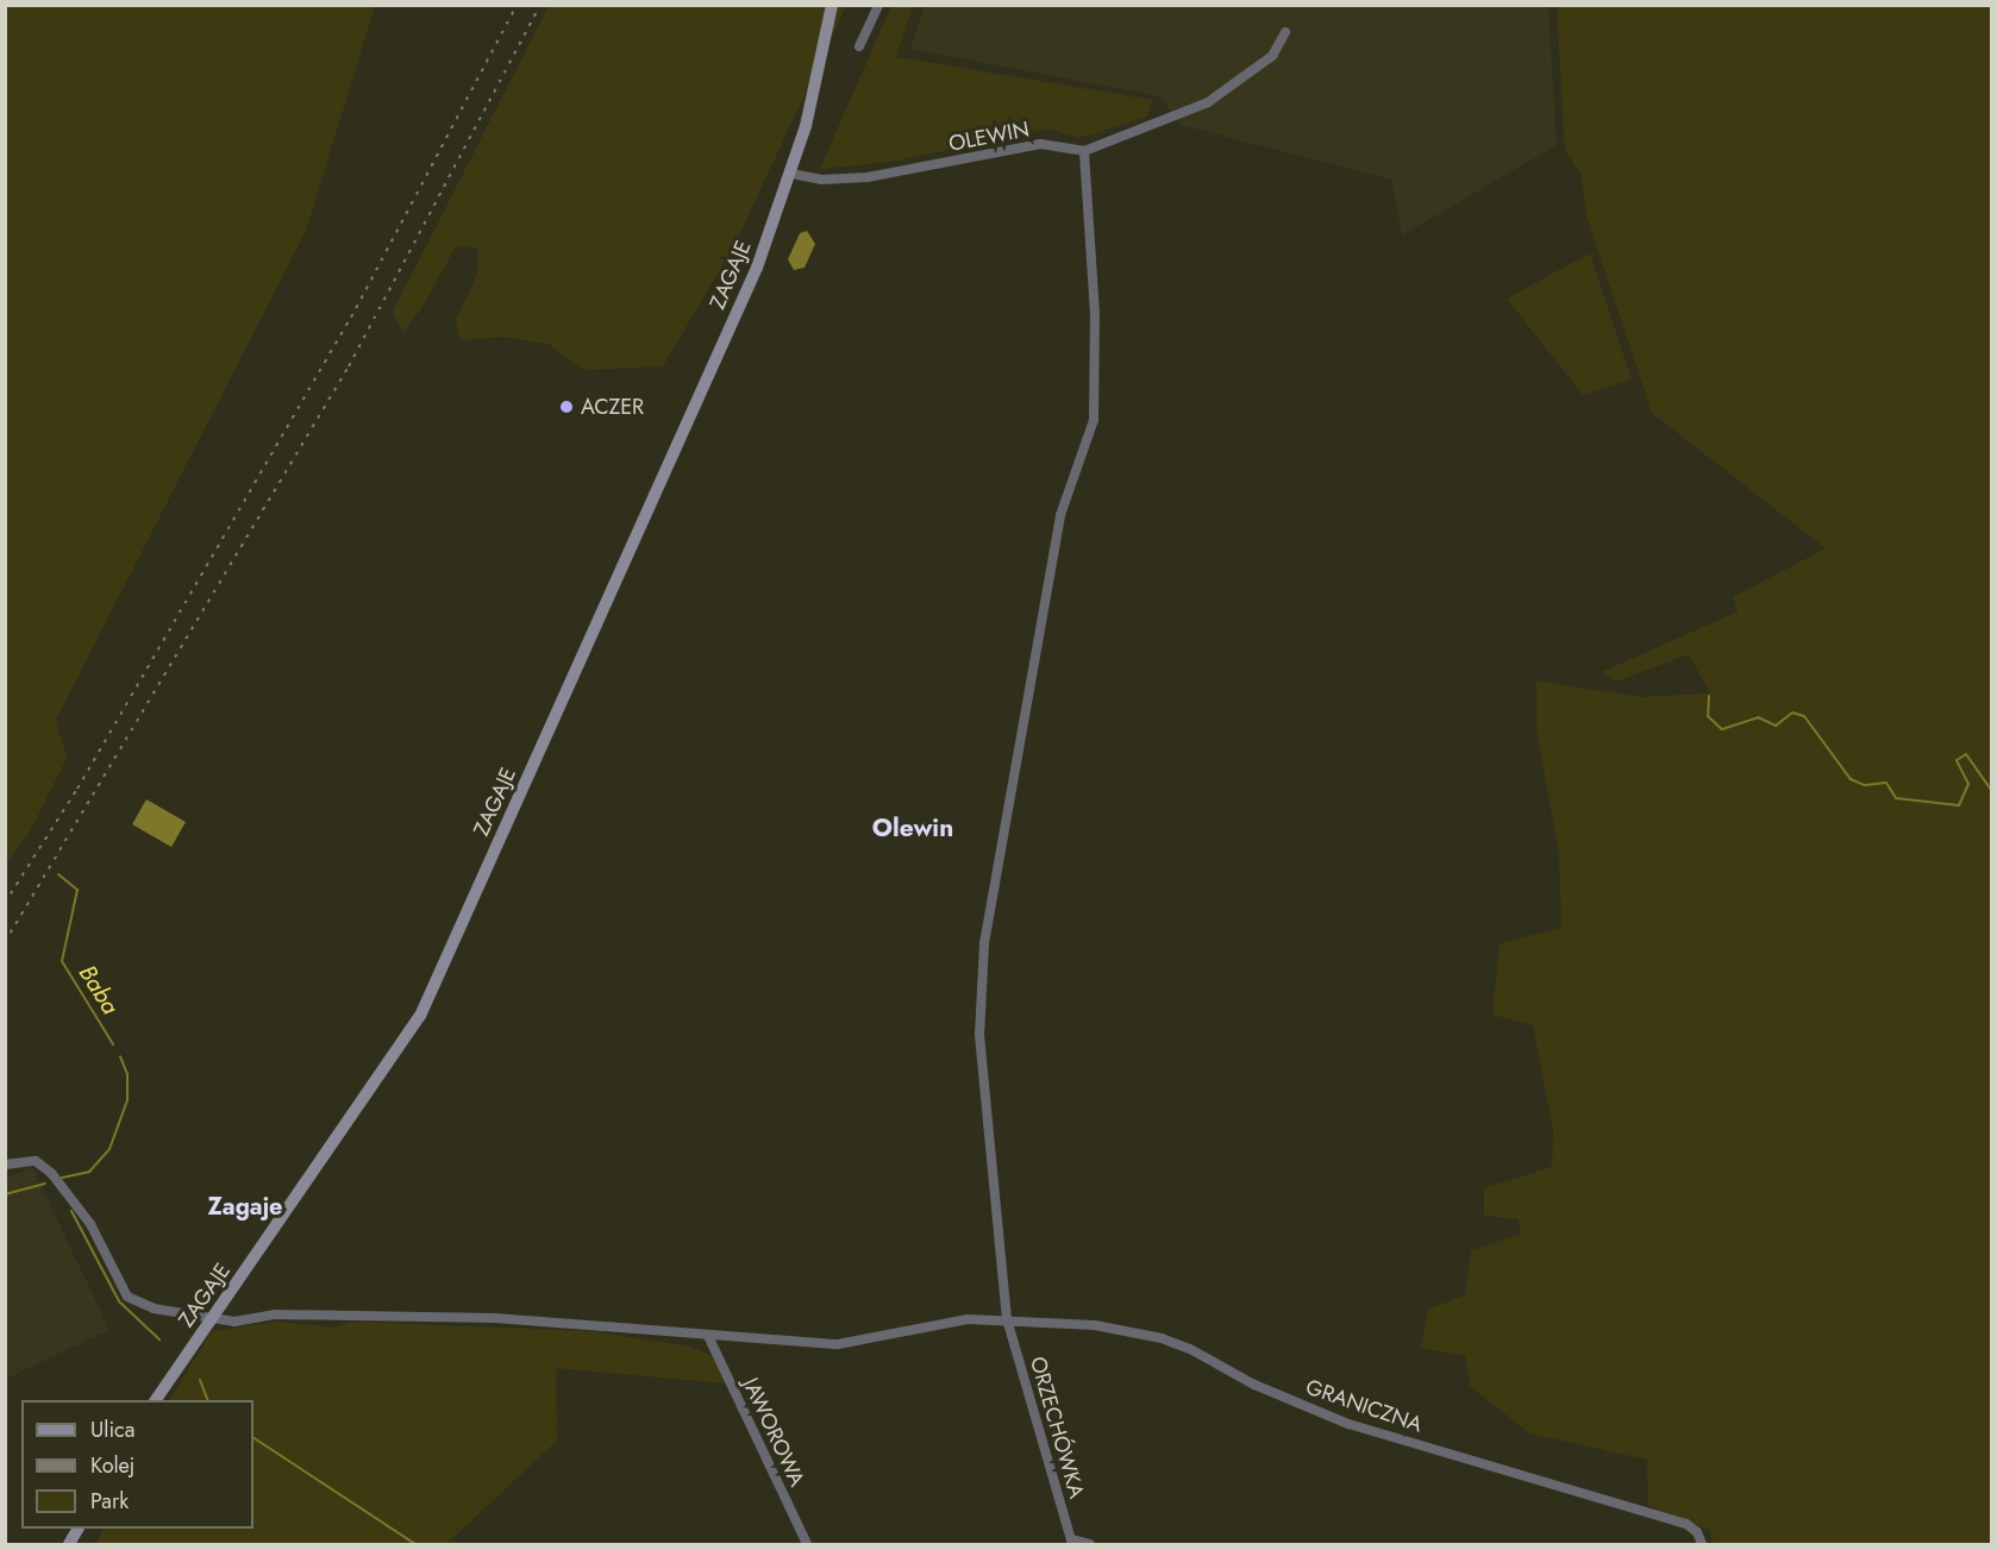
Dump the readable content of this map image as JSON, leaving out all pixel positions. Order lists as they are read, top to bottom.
{
  "streets": {
    "main road": ["ZAGAJE"],
    "street": [
      "OLEWIN",
      "GRANICZNA",
      "ORZECHÓWKA",
      "JAWOROWA"
    ]
  },
  "crossings": [
    ["OLEWIN", "ZAGAJE"],
    ["OLEWIN", "ORZECHÓWKA"],
    ["ZAGAJE", "GRANICZNA"],
    ["GRANICZNA", "ORZECHÓWKA"],
    ["GRANICZNA", "JAWOROWA"]
  ],
  "districts": ["Olewin", "Zagaje"],
  "water": ["Baba"],
  "places": ["ACZER"],
  "legend": ["Ulica", "Kolej", "Park"]
}
